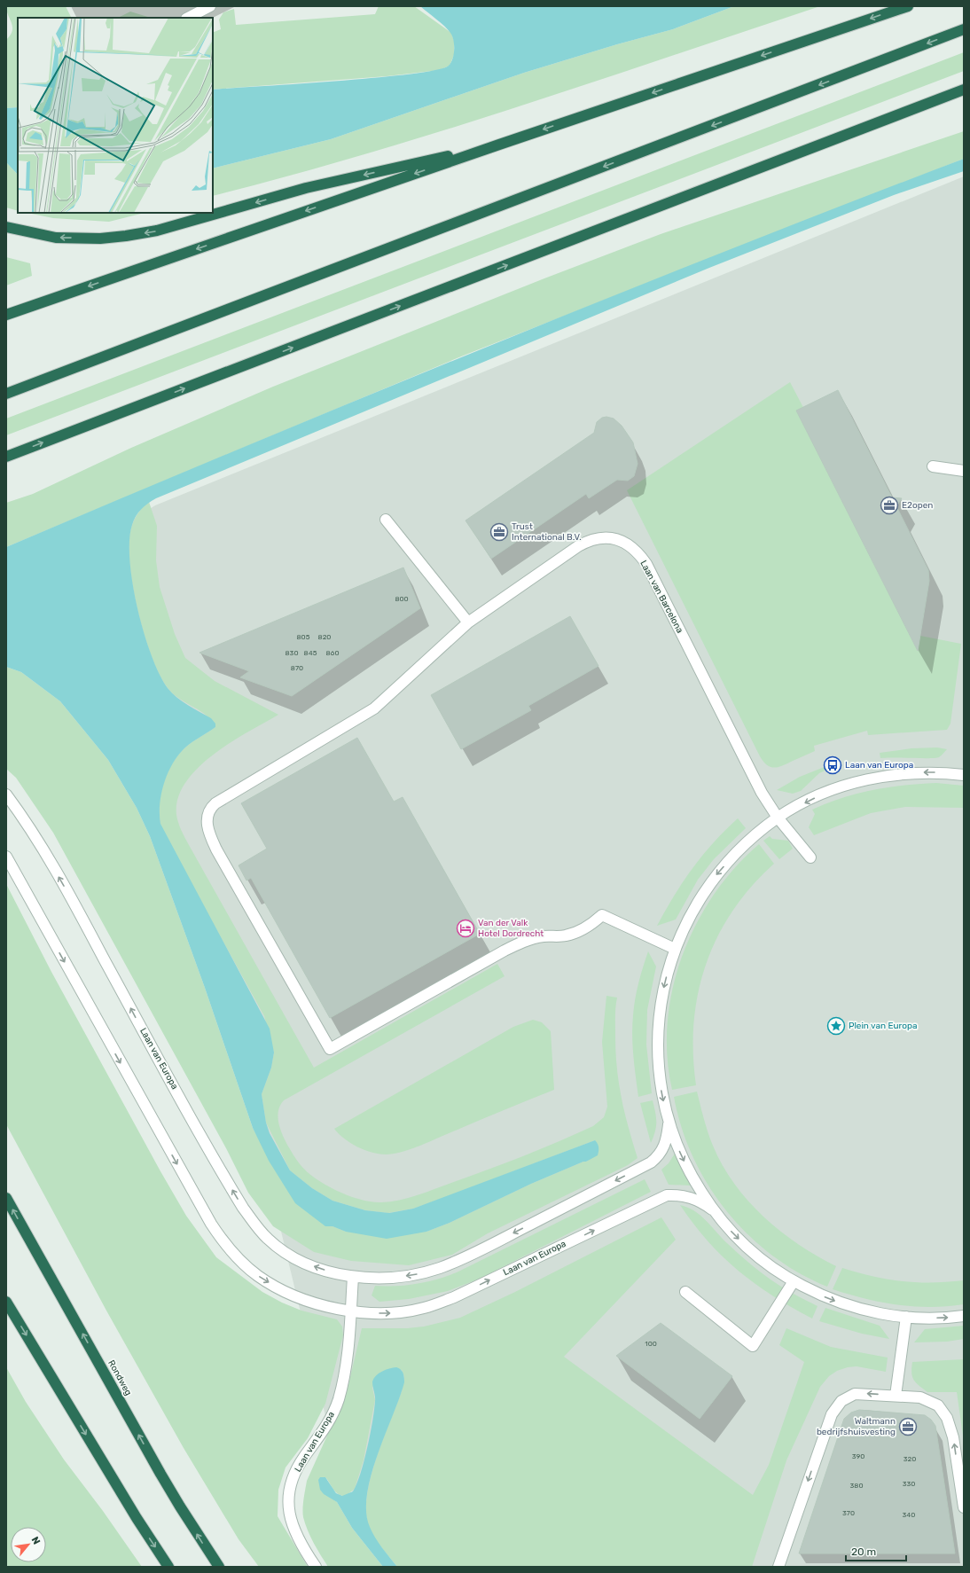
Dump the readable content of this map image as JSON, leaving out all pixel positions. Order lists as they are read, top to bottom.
{
  "streets": {
    "highway": ["Rondweg"],
    "street": ["Laan van Barcelona", "Laan van Europa"]
  },
  "crossings": [
    ["Laan van Barcelona", "Laan van Europa"]
  ],
  "places": {
    "office": ["E2open", "Trust International B.V.", "Waltmann bedrijfshuisvesting"],
    "bus stop": ["Laan van Europa"],
    "hotel": ["Van der Valk Hotel Dordrecht"],
    "place": ["Plein van Europa"]
  },
  "house_numbers": [
    "800",
    "805",
    "820",
    "830",
    "845",
    "860",
    "870",
    "100",
    "390",
    "320",
    "330",
    "380",
    "370",
    "340"
  ],
  "scale_bar": "20 m",
  "north": "top right"
}
